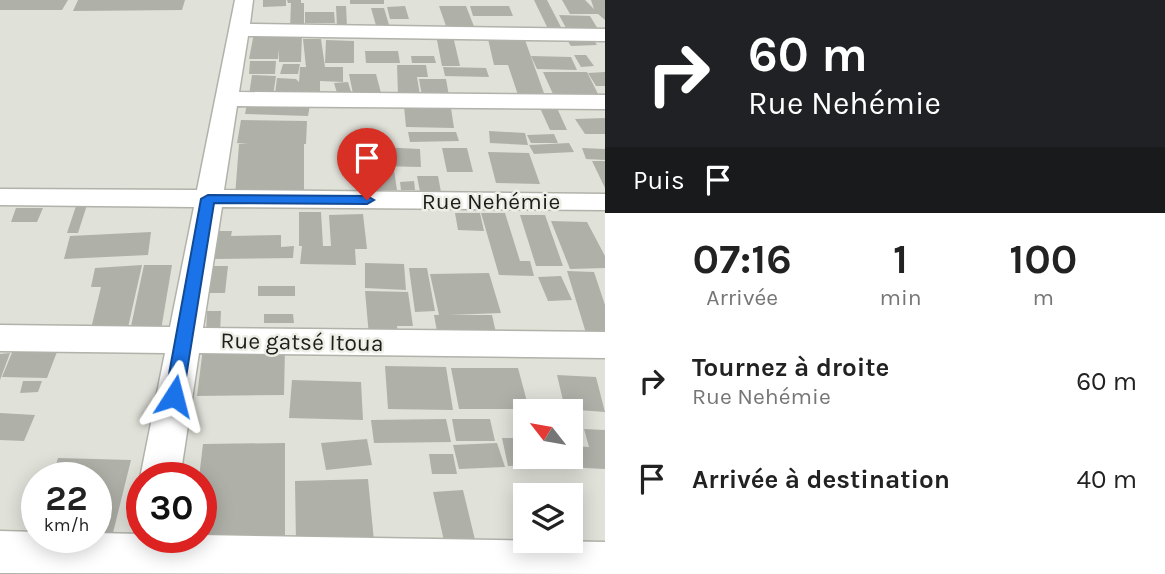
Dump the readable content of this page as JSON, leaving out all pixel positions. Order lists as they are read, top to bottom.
{
  "streets": {
    "street": ["Rue Nehémie", "Rue gatsé Itoua"]
  },
  "north": "top left",
  "page": {
    "turn": ["60 m", "Rue Nehémie"],
    "then": "Puis",
    "eta": [
      "07:16",
      "Arrivée",
      "1",
      "min",
      "100",
      "m"
    ],
    "list": [
      {
        "name": "Tournez à droite",
        "note": "Rue Nehémie",
        "value": "60 m"
      },
      {
        "name": "Arrivée à destination",
        "value": "40 m"
      }
    ],
    "speed": "22 km/h",
    "limit": "30"
  }
}
